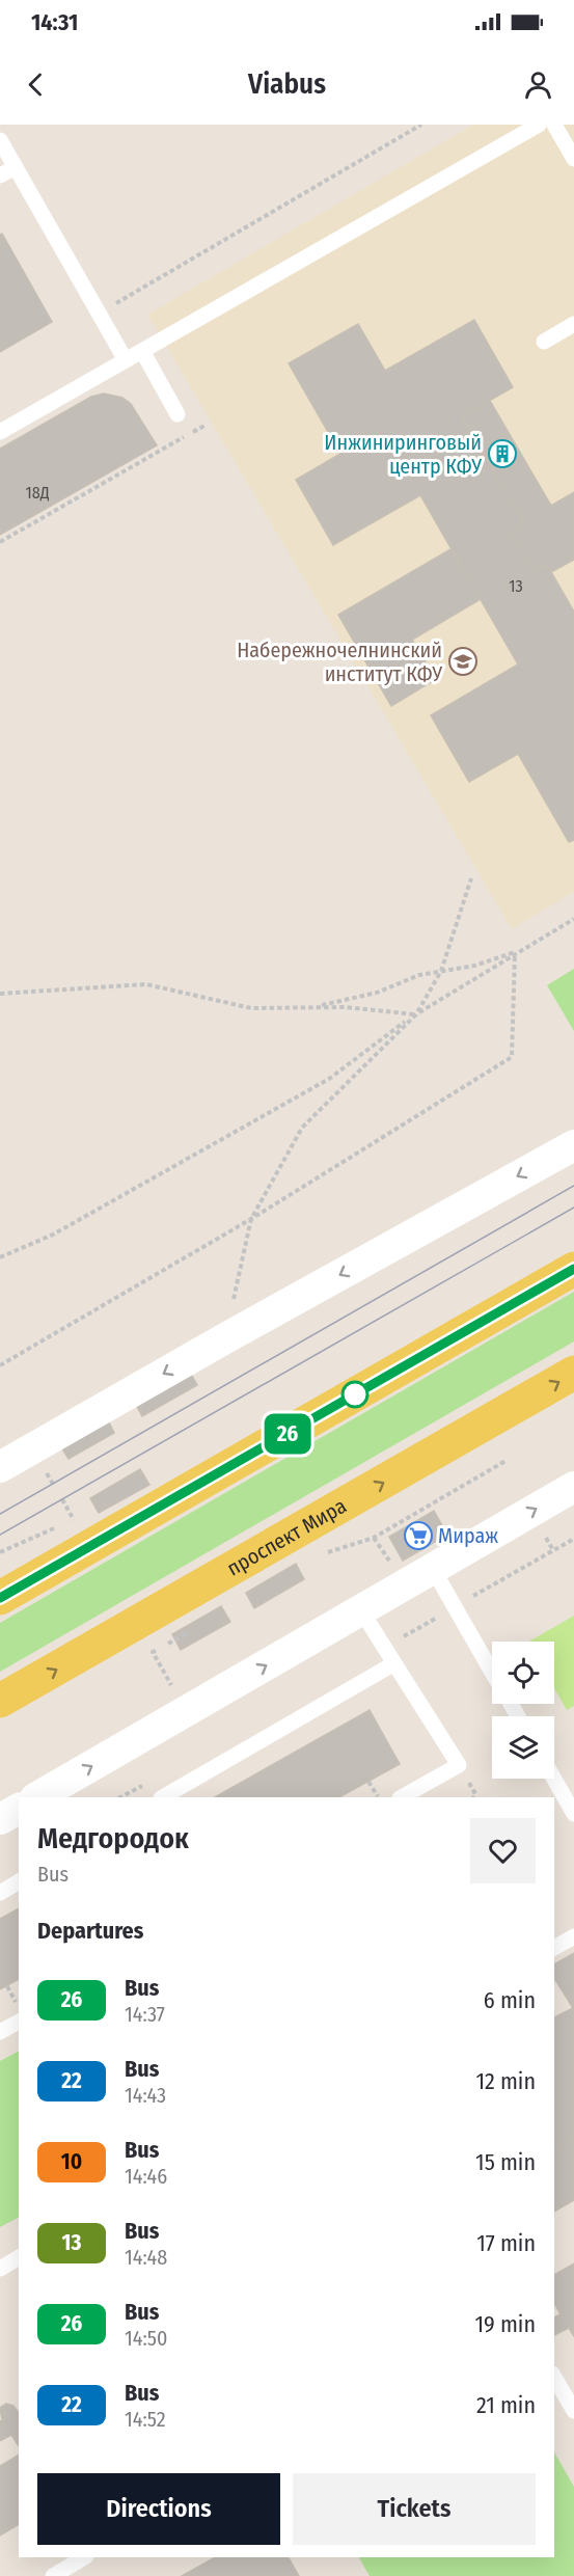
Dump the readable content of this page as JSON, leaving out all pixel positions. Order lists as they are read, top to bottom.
{
  "streets": {
    "main road": ["проспект Мира"]
  },
  "places": {
    "building": ["Инжиниринговый центр КФУ"],
    "school or university": ["Набережночелнинский институт КФУ"],
    "supermarket": ["Мираж"]
  },
  "lines": ["bus line 26"],
  "house_numbers": ["18Д", "13"],
  "page": {
    "status": "14:31",
    "header": "Viabus",
    "on_map": "26",
    "heading": [
      ["Медгородок", "Bus"],
      "Departures"
    ],
    "list": [
      {
        "mark": "26",
        "name": "Bus",
        "note": "14:37",
        "value": "6 min"
      },
      {
        "mark": "22",
        "name": "Bus",
        "note": "14:43",
        "value": "12 min"
      },
      {
        "mark": "10",
        "name": "Bus",
        "note": "14:46",
        "value": "15 min"
      },
      {
        "mark": "13",
        "name": "Bus",
        "note": "14:48",
        "value": "17 min"
      },
      {
        "mark": "26",
        "name": "Bus",
        "note": "14:50",
        "value": "19 min"
      },
      {
        "mark": "22",
        "name": "Bus",
        "note": "14:52",
        "value": "21 min"
      }
    ],
    "buttons": ["Directions", "Tickets"]
  }
}
